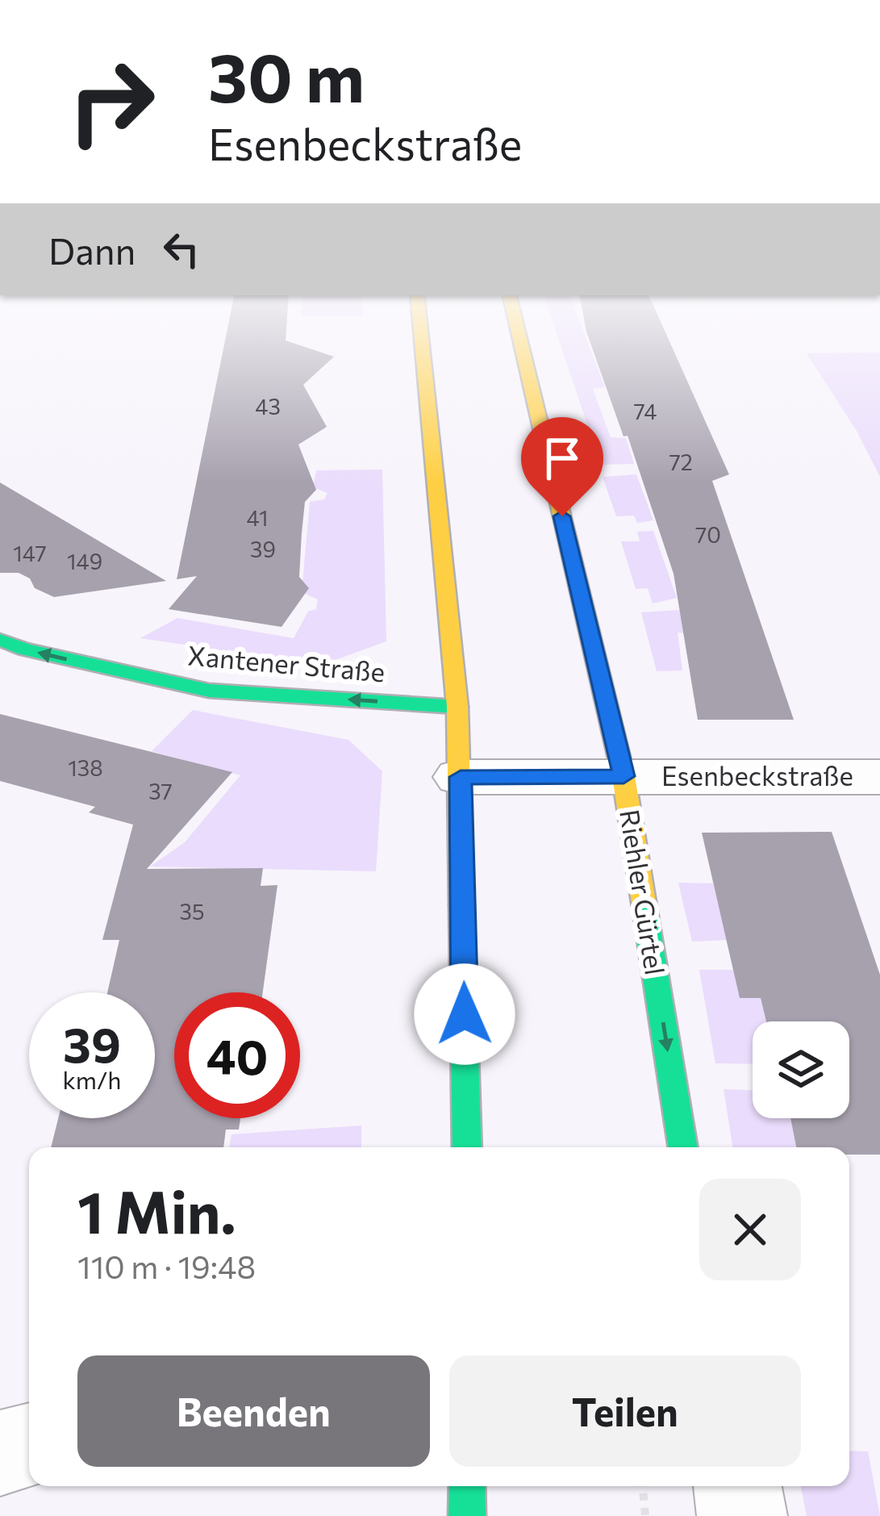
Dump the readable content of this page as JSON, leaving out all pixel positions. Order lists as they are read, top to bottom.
{
  "streets": {
    "street": ["Xantener Straße", "Esenbeckstraße", "Riehler Gürtel"]
  },
  "crossings": [
    ["Esenbeckstraße", "Riehler Gürtel"]
  ],
  "one_way": ["Xantener Straße"],
  "house_numbers": [
    "43",
    "74",
    "72",
    "41",
    "70",
    "39",
    "147",
    "149",
    "138",
    "37",
    "35"
  ],
  "page": {
    "turn": ["30 m", "Esenbeckstraße"],
    "then": "Dann",
    "speed": "39 km/h",
    "limit": "40",
    "heading": ["1 Min.", "110 m · 19:48"],
    "buttons": ["Beenden", "Teilen"]
  }
}
